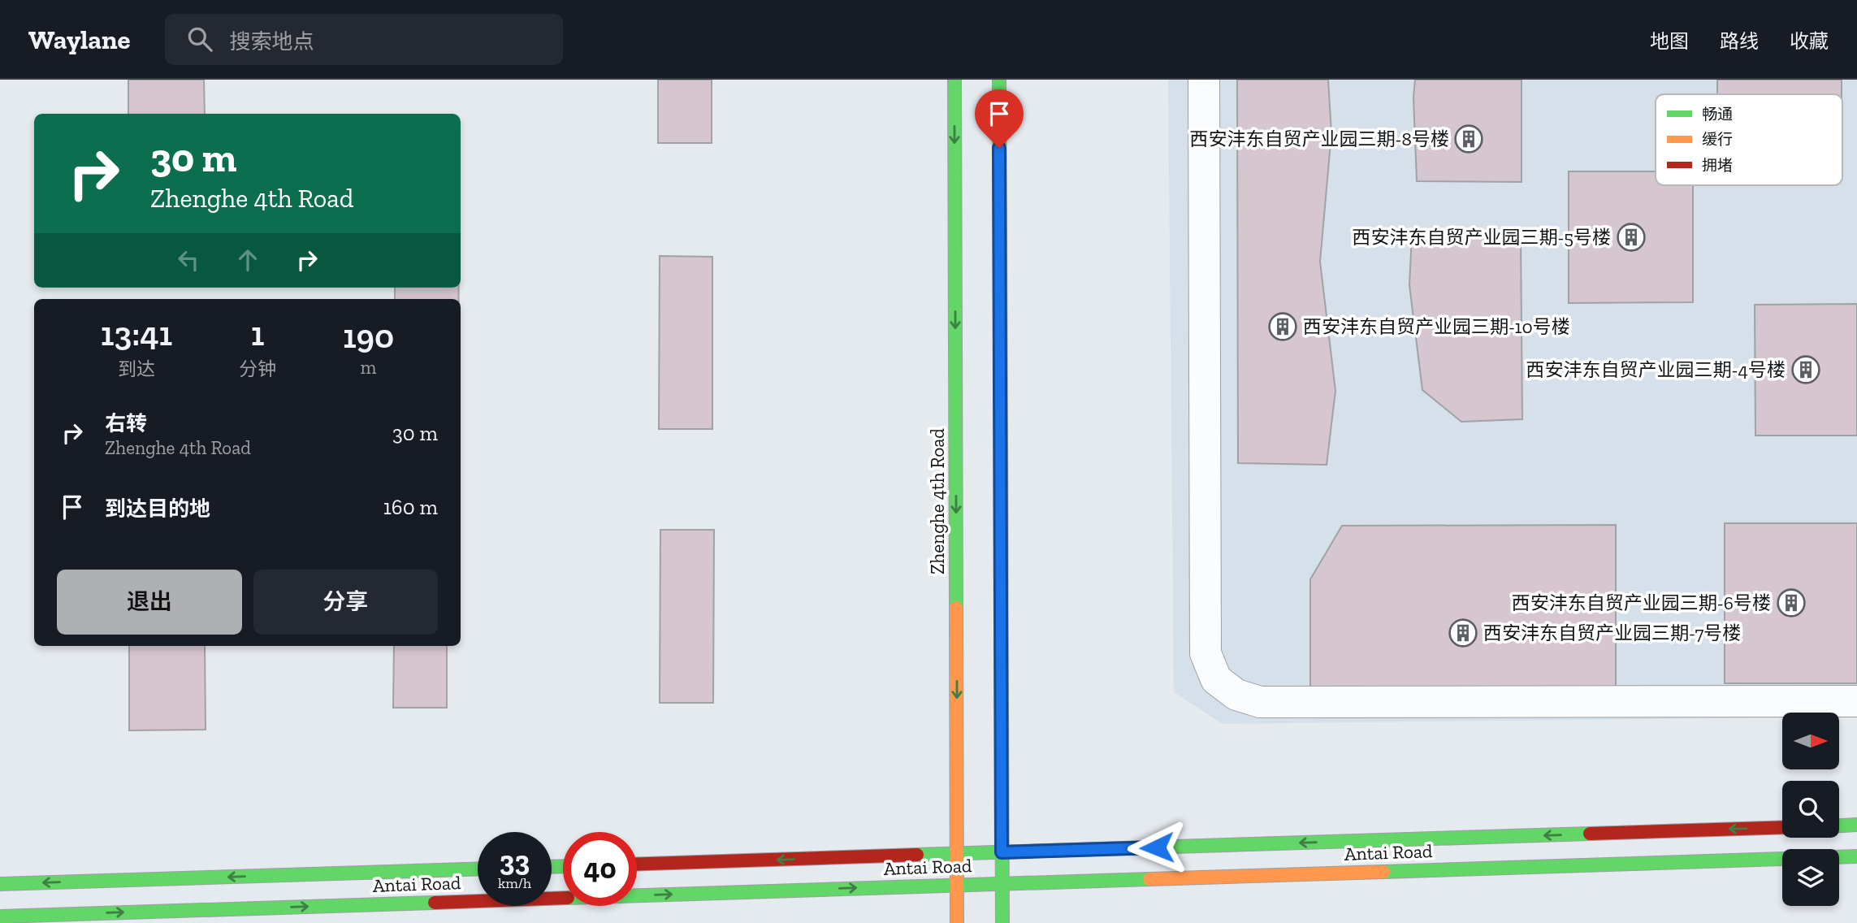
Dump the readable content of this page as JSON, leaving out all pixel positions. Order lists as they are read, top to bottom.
{
  "streets": {
    "street": ["Zhenghe 4th Road", "Antai Road"]
  },
  "crossings": [
    ["Zhenghe 4th Road", "Antai Road"]
  ],
  "places": {
    "building": [
      "西安沣东自贸产业园三期-8号楼",
      "西安沣东自贸产业园三期-5号楼",
      "西安沣东自贸产业园三期-10号楼",
      "西安沣东自贸产业园三期-4号楼",
      "西安沣东自贸产业园三期-6号楼",
      "西安沣东自贸产业园三期-7号楼"
    ]
  },
  "legend": ["畅通", "缓行", "拥堵"],
  "north": "right",
  "page": {
    "header": "Waylane",
    "search": "搜索地点",
    "nav": ["地图", "路线", "收藏"],
    "turn": ["30 m", "Zhenghe 4th Road"],
    "eta": [
      "13:41",
      "到达",
      "1",
      "分钟",
      "190",
      "m"
    ],
    "list": [
      {
        "name": "右转",
        "note": "Zhenghe 4th Road",
        "value": "30 m"
      },
      {
        "name": "到达目的地",
        "value": "160 m"
      }
    ],
    "buttons": ["退出", "分享"],
    "speed": "33 km/h",
    "limit": "40"
  }
}
